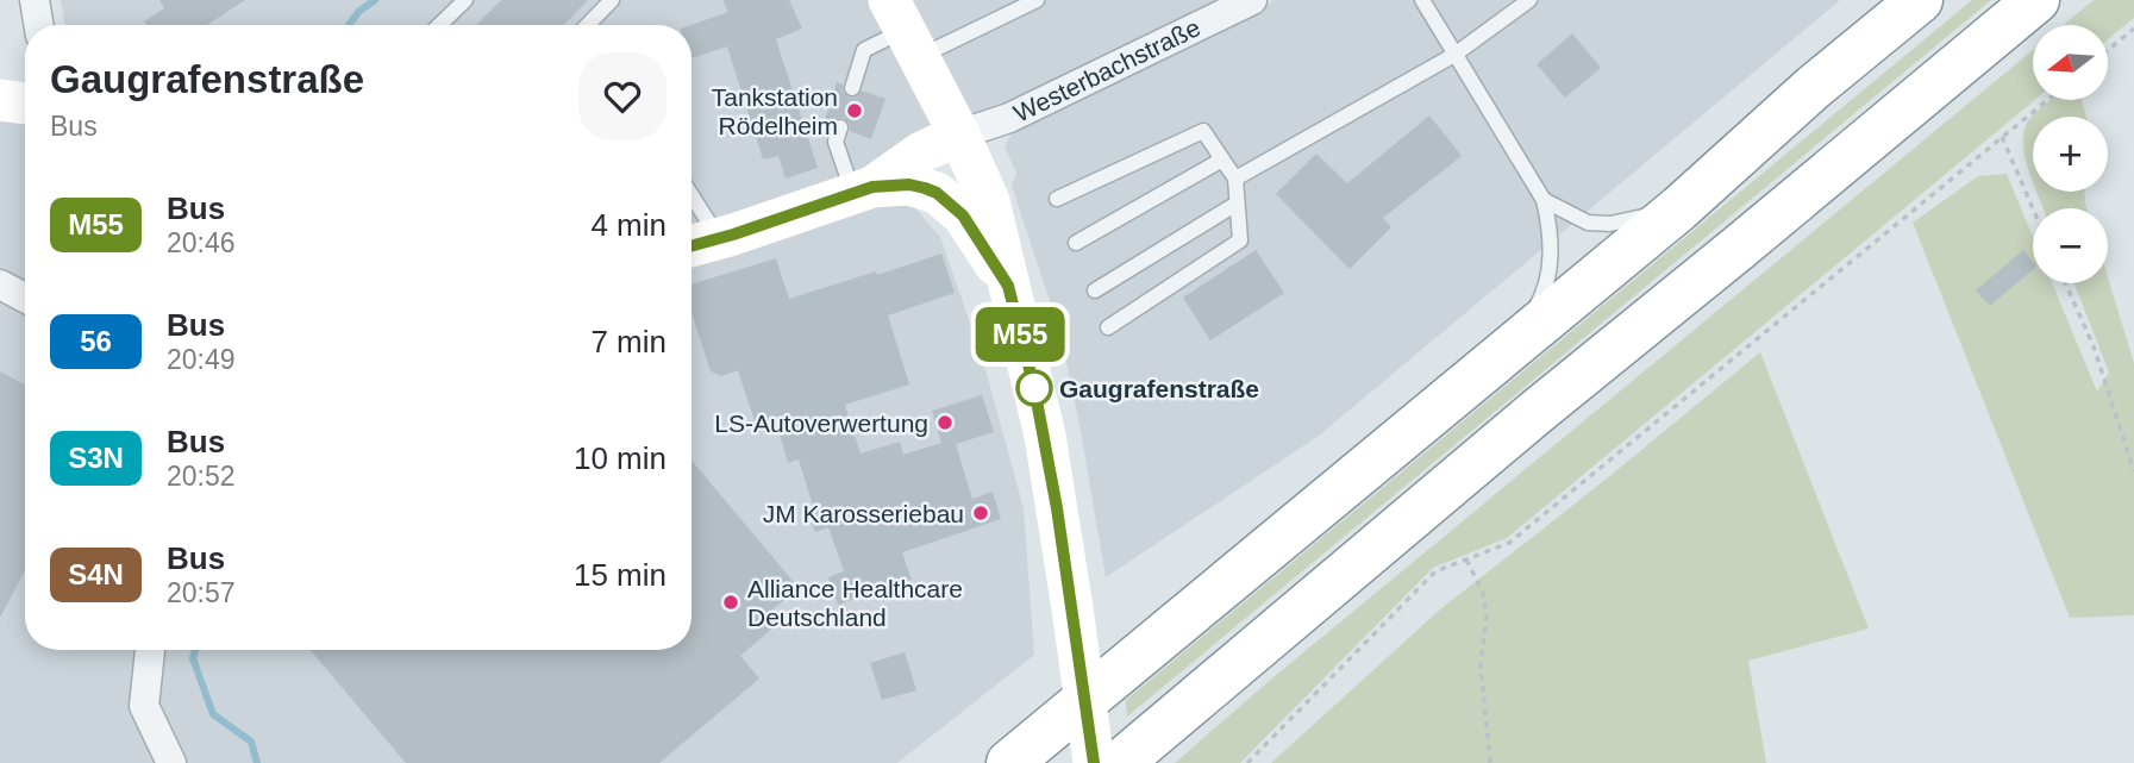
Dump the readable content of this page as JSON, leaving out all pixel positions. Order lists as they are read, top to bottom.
{
  "streets": {
    "street": ["Westerbachstraße"]
  },
  "places": [
    "Tankstation Rödelheim",
    "Gaugrafenstraße",
    "LS-Autoverwertung",
    "JM Karosseriebau",
    "Alliance Healthcare Deutschland"
  ],
  "lines": ["bus line M55"],
  "north": "left",
  "page": {
    "on_map": "M55",
    "map_buttons": ["+", "−"],
    "heading": ["Gaugrafenstraße", "Bus"],
    "list": [
      {
        "mark": "M55",
        "name": "Bus",
        "note": "20:46",
        "value": "4 min"
      },
      {
        "mark": "56",
        "name": "Bus",
        "note": "20:49",
        "value": "7 min"
      },
      {
        "mark": "S3N",
        "name": "Bus",
        "note": "20:52",
        "value": "10 min"
      },
      {
        "mark": "S4N",
        "name": "Bus",
        "note": "20:57",
        "value": "15 min"
      }
    ]
  }
}
